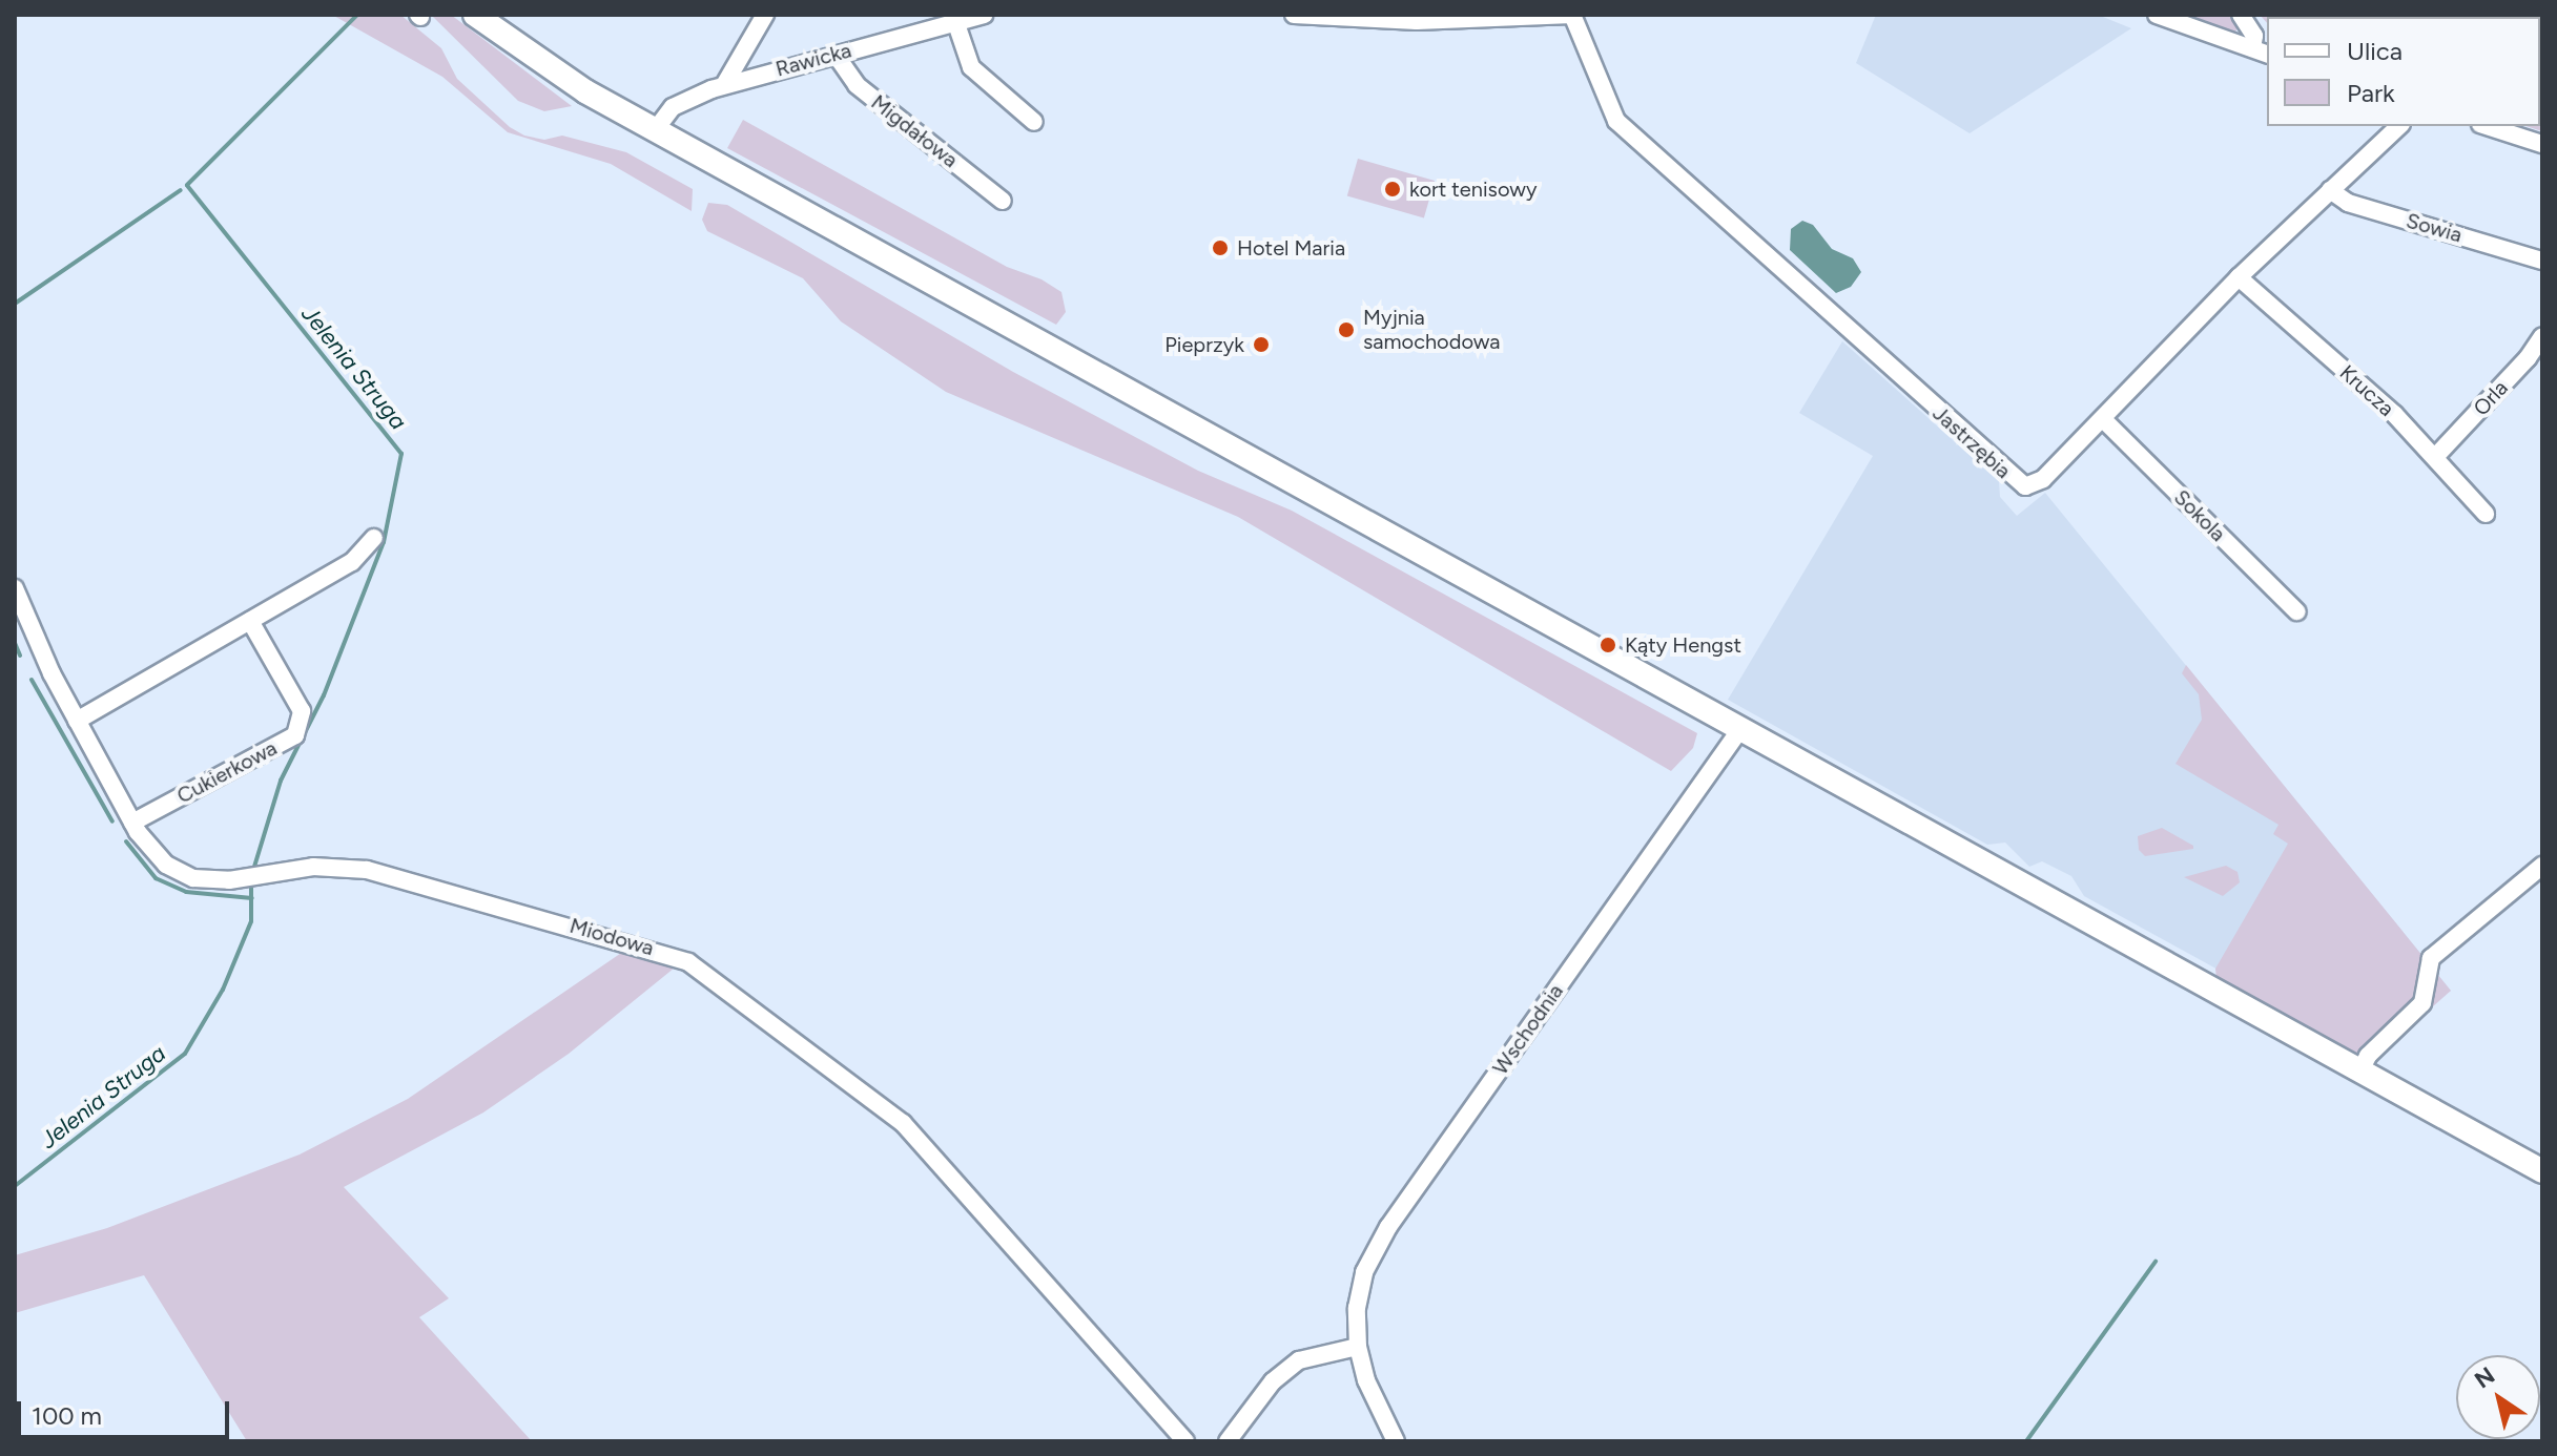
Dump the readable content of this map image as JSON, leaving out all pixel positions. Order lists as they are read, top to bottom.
{
  "streets": {
    "street": [
      "Rawicka",
      "Migdałowa",
      "Sowia",
      "Krucza",
      "Orla",
      "Jastrzębia",
      "Sokola",
      "Cukierkowa",
      "Miodowa",
      "Wschodnia"
    ]
  },
  "crossings": [
    ["Rawicka", "Migdałowa"],
    ["Sowia", "Jastrzębia"],
    ["Krucza", "Orla"],
    ["Krucza", "Jastrzębia"],
    ["Jastrzębia", "Sokola"],
    ["Cukierkowa", "Miodowa"]
  ],
  "water": ["Jelenia Struga"],
  "places": [
    "kort tenisowy",
    "Hotel Maria",
    "Myjnia samochodowa",
    "Pieprzyk",
    "Kąty Hengst"
  ],
  "legend": ["Ulica", "Park"],
  "scale_bar": "100 m",
  "north": "top left"
}
